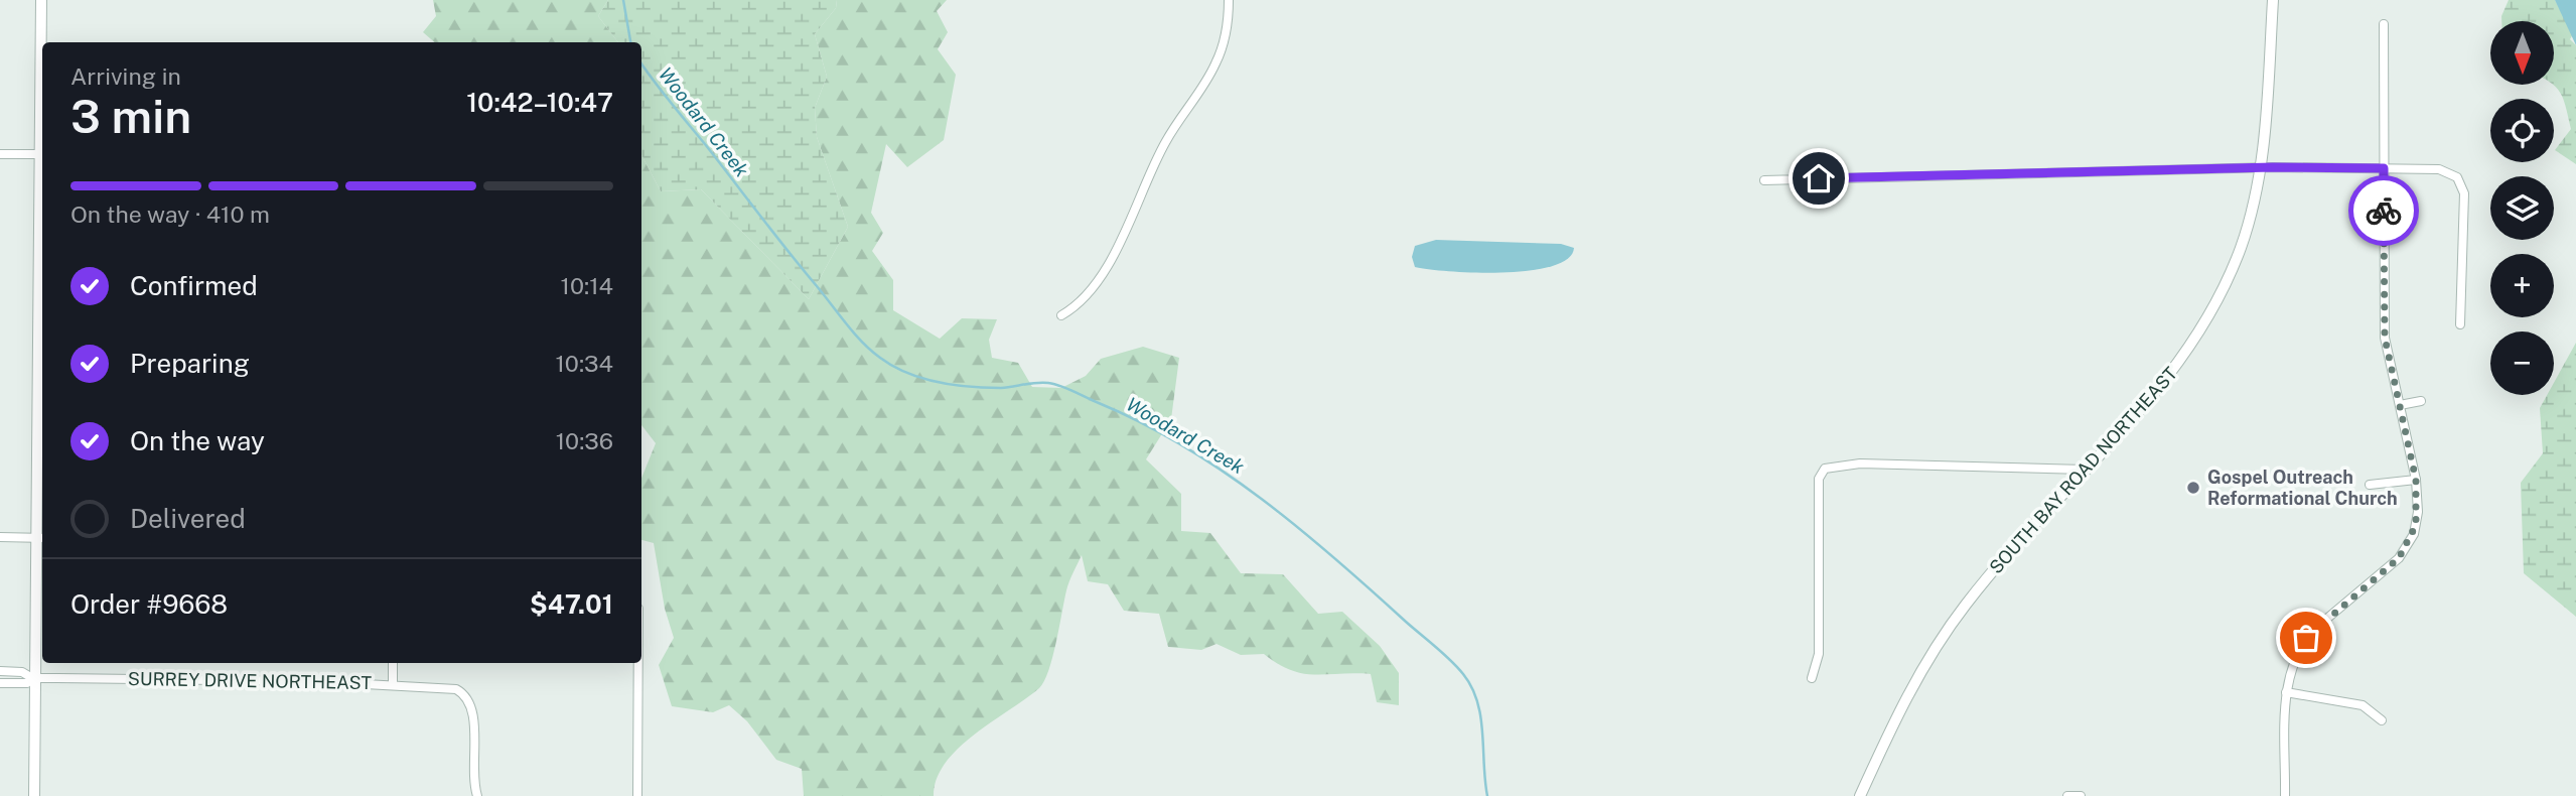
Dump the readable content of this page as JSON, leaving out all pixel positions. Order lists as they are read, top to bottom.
{
  "streets": {
    "street": ["SOUTH BAY ROAD NORTHEAST", "SURREY DRIVE NORTHEAST"]
  },
  "water": ["Woodard Creek"],
  "places": ["Gospel Outreach Reformational Church"],
  "north": "bottom",
  "page": {
    "map_buttons": ["+", "−"],
    "heading": ["3 min", "Arriving in", "10:42–10:47"],
    "panel": ["Order #9668", "$47.01"],
    "bar": "On the way · 410 m",
    "list": [
      ["Confirmed", "10:14"],
      ["Preparing", "10:34"],
      ["On the way", "10:36"],
      "Delivered"
    ]
  }
}
